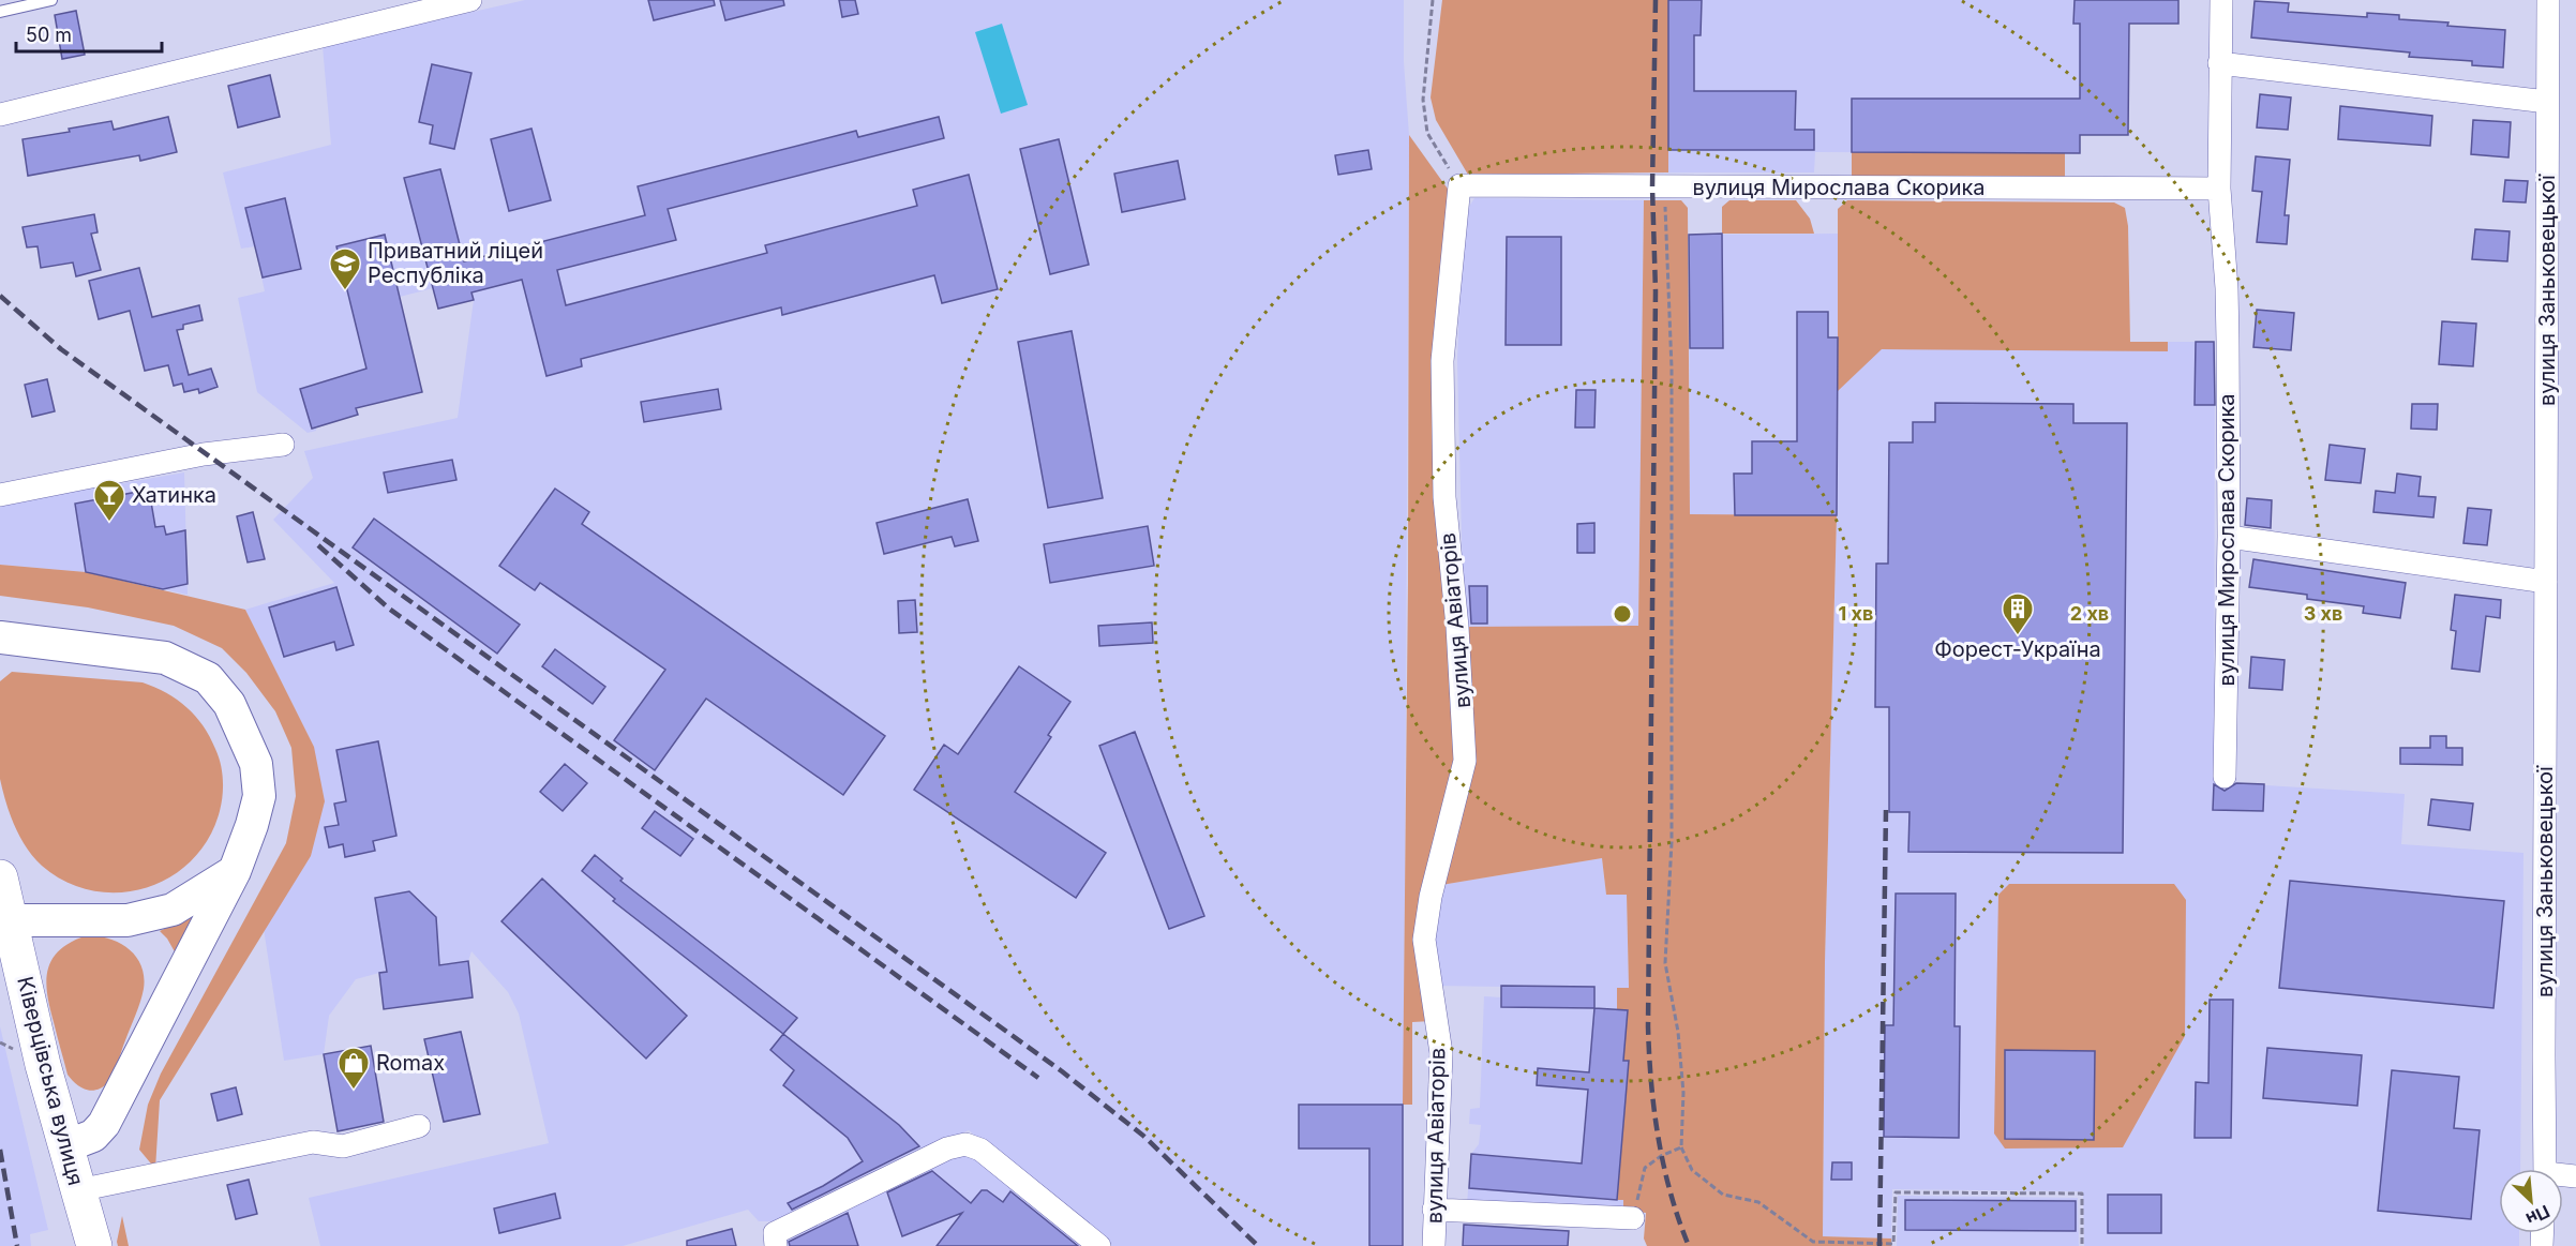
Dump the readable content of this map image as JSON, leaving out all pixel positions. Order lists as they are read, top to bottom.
{
  "streets": {
    "main road": ["Ківерцівська вулиця"],
    "street": ["вулиця Мирослава Скорика", "вулиця Заньковецької", "вулиця Авіаторів"]
  },
  "crossings": [
    ["вулиця Мирослава Скорика", "вулиця Авіаторів"]
  ],
  "places": {
    "school or university": ["Приватний ліцей Республіка"],
    "bar": ["Хатинка"],
    "building": ["Форест-Україна"],
    "shop": ["Romax"]
  },
  "scale_bar": "50 m",
  "north": "bottom right",
  "rings": ["1 хв", "2 хв", "3 хв"]
}
